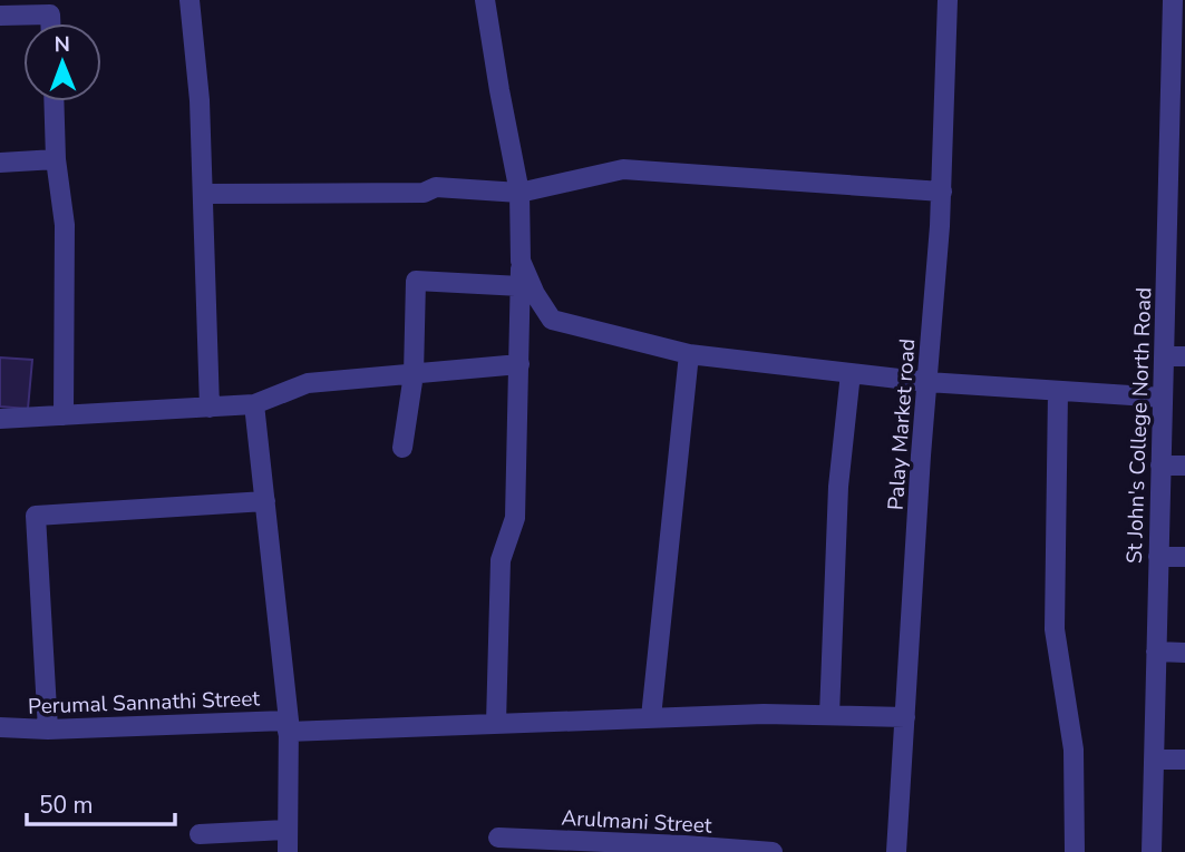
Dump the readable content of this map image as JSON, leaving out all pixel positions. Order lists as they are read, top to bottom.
{
  "streets": {
    "street": [
      "Palay Market road",
      "St John's College North Road",
      "Perumal Sannathi Street",
      "Arulmani Street"
    ]
  },
  "crossings": [
    ["Palay Market road", "Perumal Sannathi Street"]
  ],
  "scale_bar": "50 m",
  "north": "top"
}
